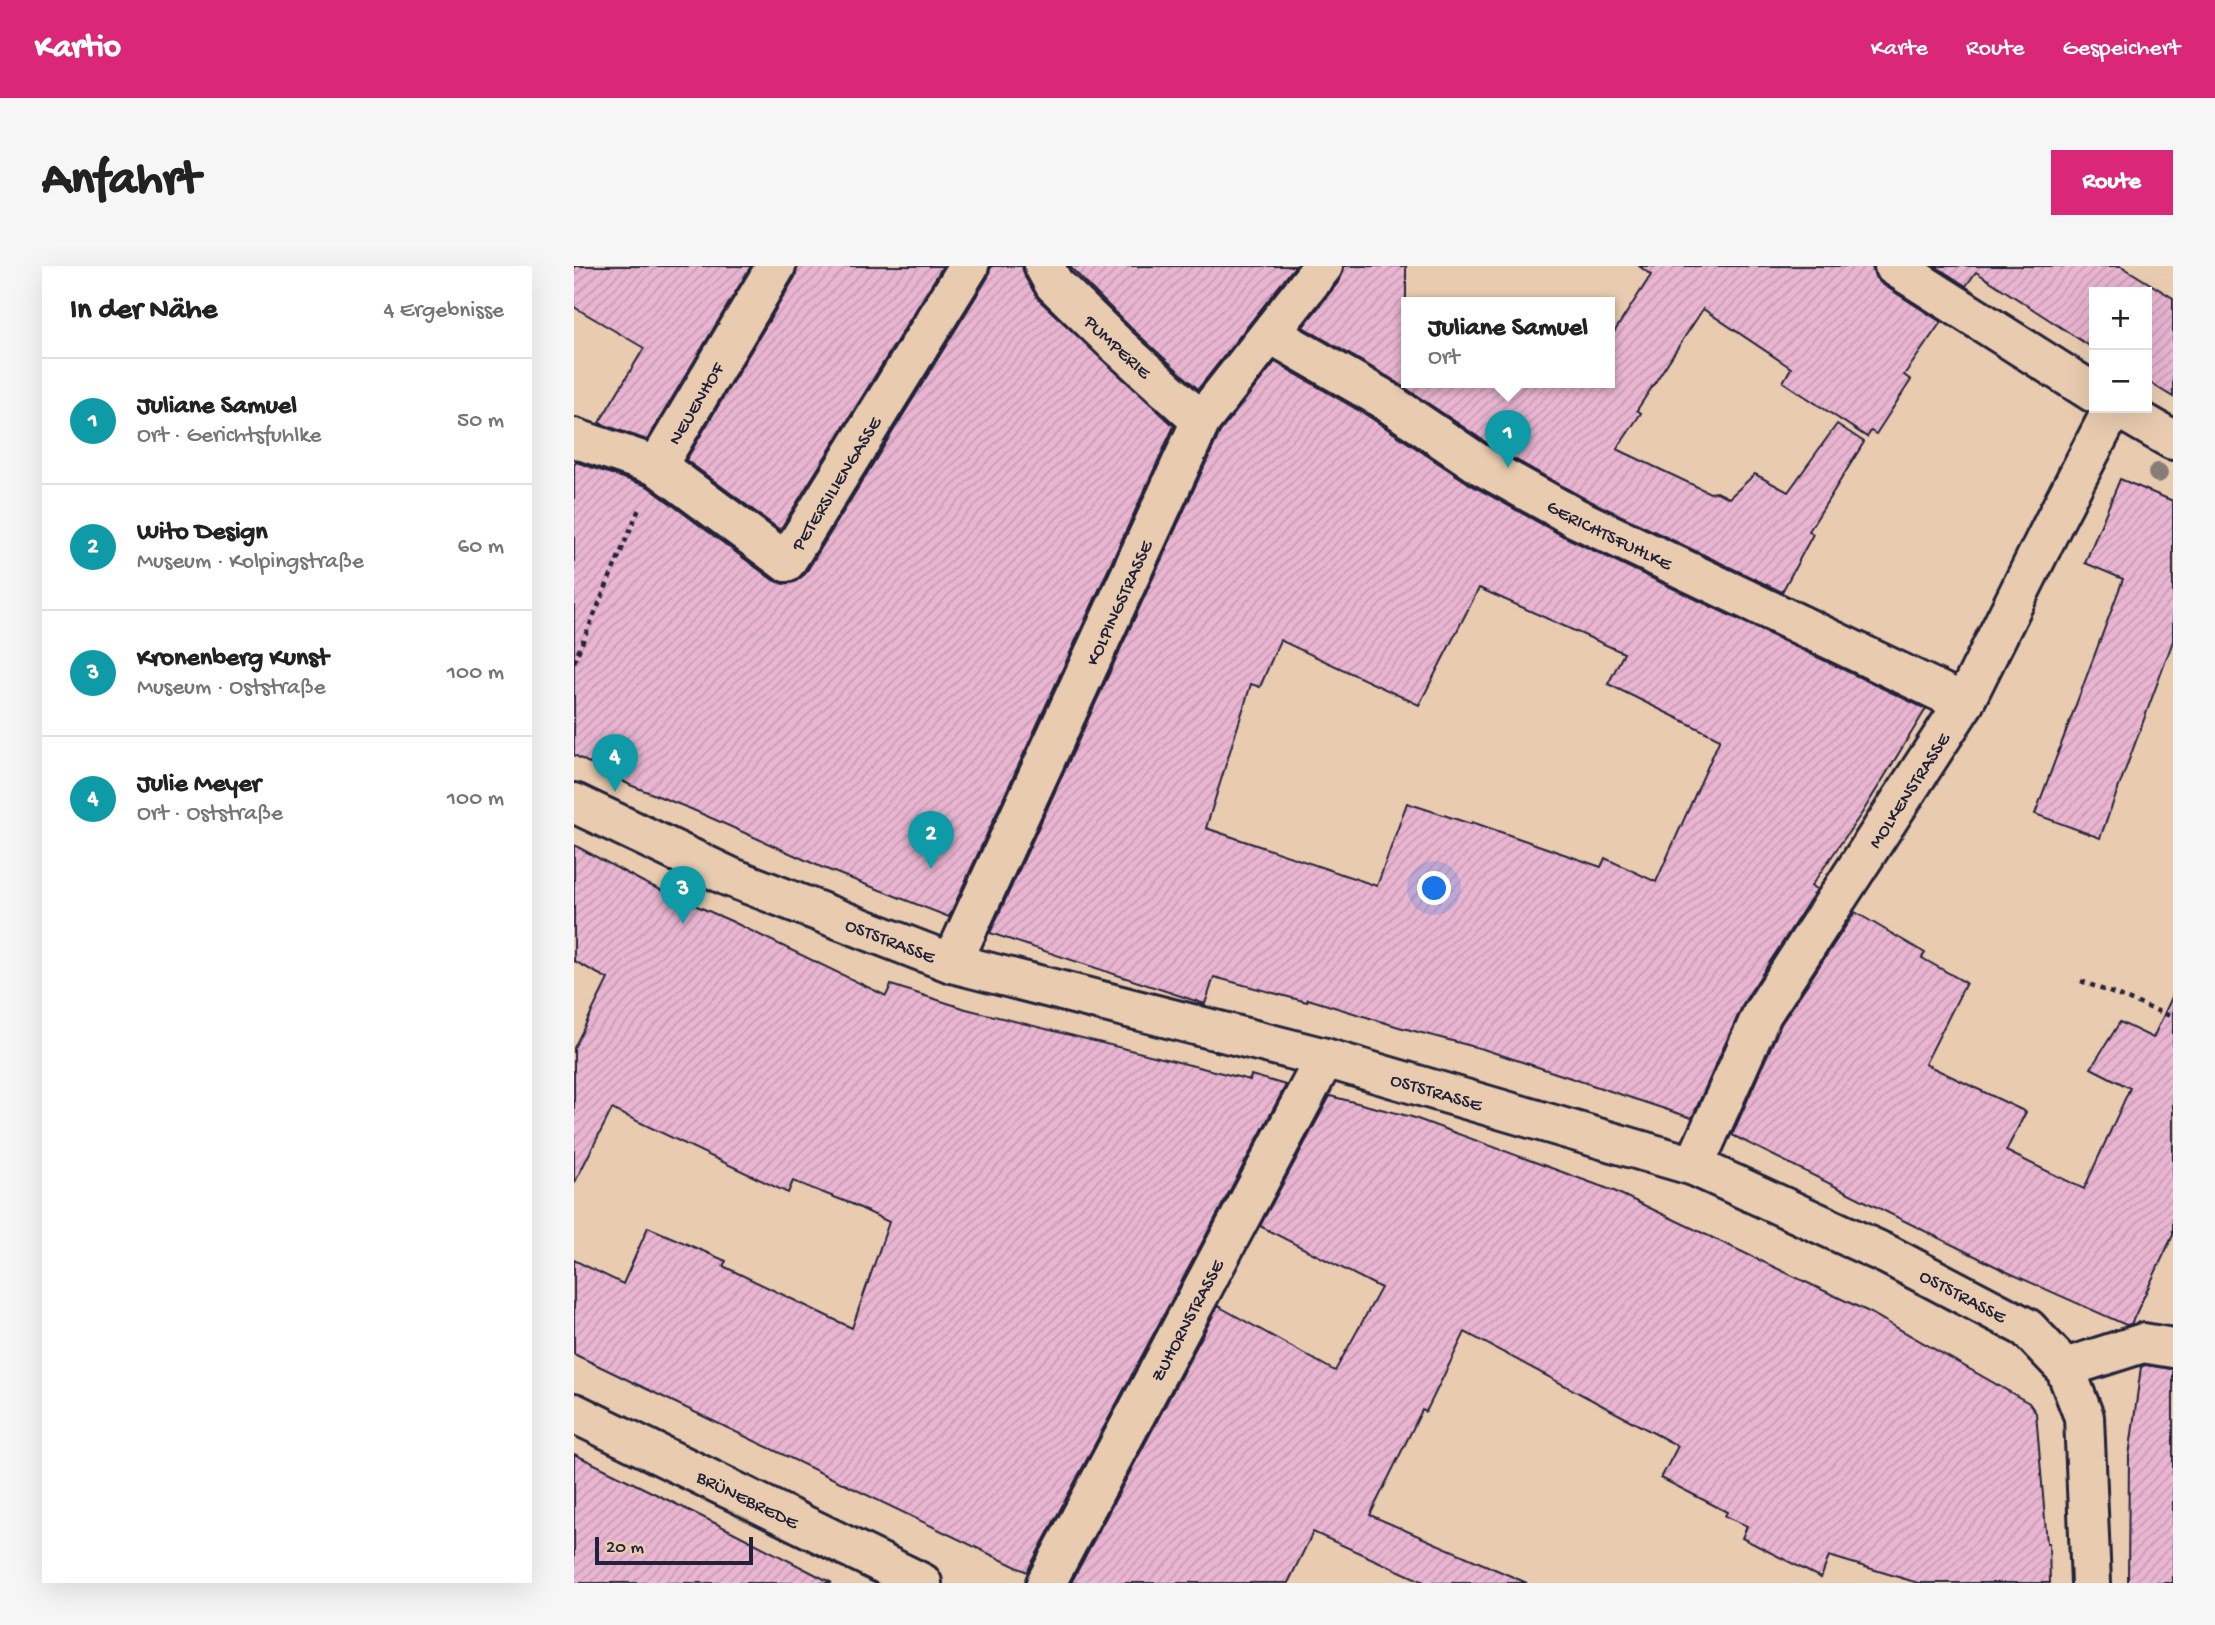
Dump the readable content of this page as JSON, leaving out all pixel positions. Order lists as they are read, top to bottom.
{
  "streets": {
    "street": [
      "PUMPERIE",
      "NEUENHOF",
      "PETERSILIENGASSE",
      "GERICHTSFUHLKE",
      "KOLPINGSTRASSE",
      "MOLKENSTRASSE",
      "OSTSTRASSE",
      "ZUHORNSTRASSE",
      "BRÜNEBREDE"
    ]
  },
  "crossings": [
    ["PUMPERIE", "KOLPINGSTRASSE"],
    ["NEUENHOF", "PETERSILIENGASSE"],
    ["GERICHTSFUHLKE", "KOLPINGSTRASSE"],
    ["GERICHTSFUHLKE", "MOLKENSTRASSE"],
    ["KOLPINGSTRASSE", "OSTSTRASSE"],
    ["MOLKENSTRASSE", "OSTSTRASSE"],
    ["OSTSTRASSE", "ZUHORNSTRASSE"]
  ],
  "scale_bar": "20 m",
  "page": {
    "header": "Kartio",
    "nav": ["Karte", "Route", "Gespeichert"],
    "buttons": "Route",
    "title": "Anfahrt",
    "heading": ["In der Nähe", "4 Ergebnisse"],
    "map_buttons": ["+", "−"],
    "popup": ["Juliane Samuel", "Ort"],
    "list": [
      {
        "mark": "1",
        "name": "Juliane Samuel",
        "note": "Ort · Gerichtsfuhlke",
        "value": "50 m"
      },
      {
        "mark": "2",
        "name": "Wito Design",
        "note": "Museum · Kolpingstraße",
        "value": "60 m"
      },
      {
        "mark": "3",
        "name": "Kronenberg Kunst",
        "note": "Museum · Oststraße",
        "value": "100 m"
      },
      {
        "mark": "4",
        "name": "Julie Meyer",
        "note": "Ort · Oststraße",
        "value": "100 m"
      }
    ],
    "pins": [
      "1",
      "4",
      "2",
      "3"
    ],
    "scale": "20 m"
  }
}
